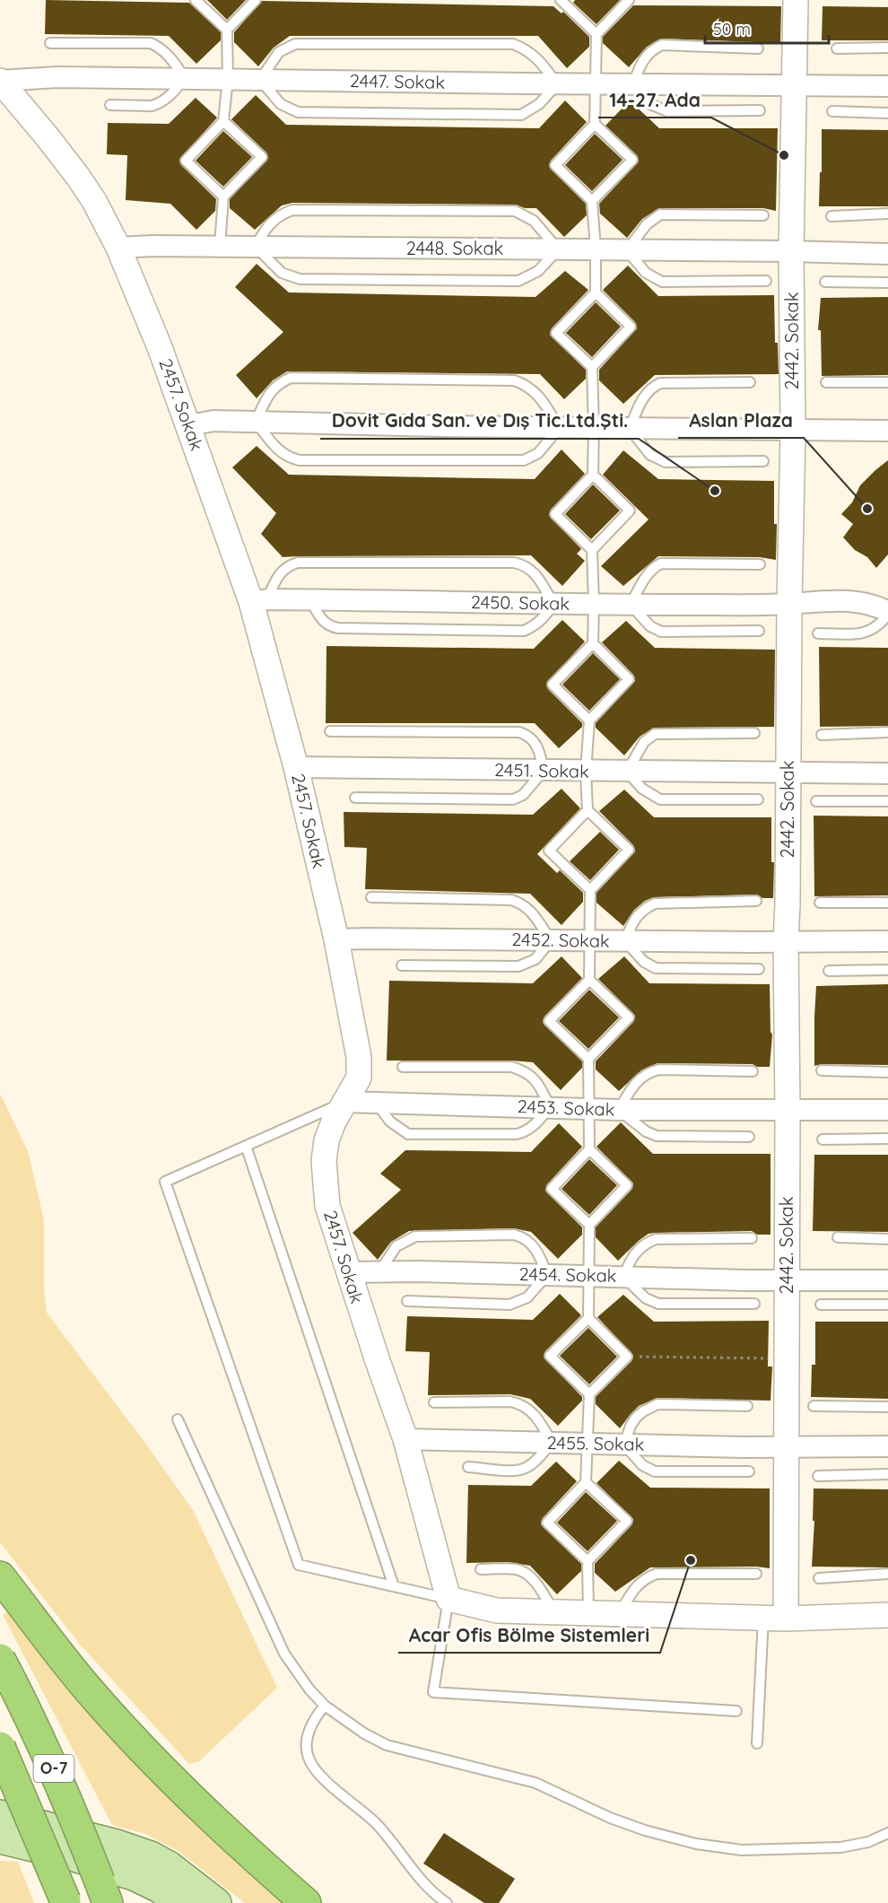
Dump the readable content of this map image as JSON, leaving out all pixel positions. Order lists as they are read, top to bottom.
{
  "streets": {
    "highway": ["O-7"],
    "street": [
      "2447. Sokak",
      "2448. Sokak",
      "2442. Sokak",
      "2457. Sokak",
      "2450. Sokak",
      "2451. Sokak",
      "2452. Sokak",
      "2453. Sokak",
      "2454. Sokak",
      "2455. Sokak"
    ]
  },
  "crossings": [
    ["2447. Sokak", "2442. Sokak"],
    ["2447. Sokak", "2457. Sokak"],
    ["2448. Sokak", "2442. Sokak"],
    ["2448. Sokak", "2457. Sokak"],
    ["2442. Sokak", "2450. Sokak"],
    ["2442. Sokak", "2451. Sokak"],
    ["2442. Sokak", "2452. Sokak"],
    ["2442. Sokak", "2453. Sokak"],
    ["2442. Sokak", "2454. Sokak"],
    ["2442. Sokak", "2455. Sokak"],
    ["2457. Sokak", "2450. Sokak"],
    ["2457. Sokak", "2451. Sokak"],
    ["2457. Sokak", "2452. Sokak"],
    ["2457. Sokak", "2453. Sokak"],
    ["2457. Sokak", "2454. Sokak"],
    ["2457. Sokak", "2455. Sokak"]
  ],
  "places": [
    "14-27. Ada",
    "Dovit Gıda San. ve Dış Tic.Ltd.Şti.",
    "Aslan Plaza",
    "Acar Ofis Bölme Sistemleri"
  ],
  "scale_bar": "50 m"
}
